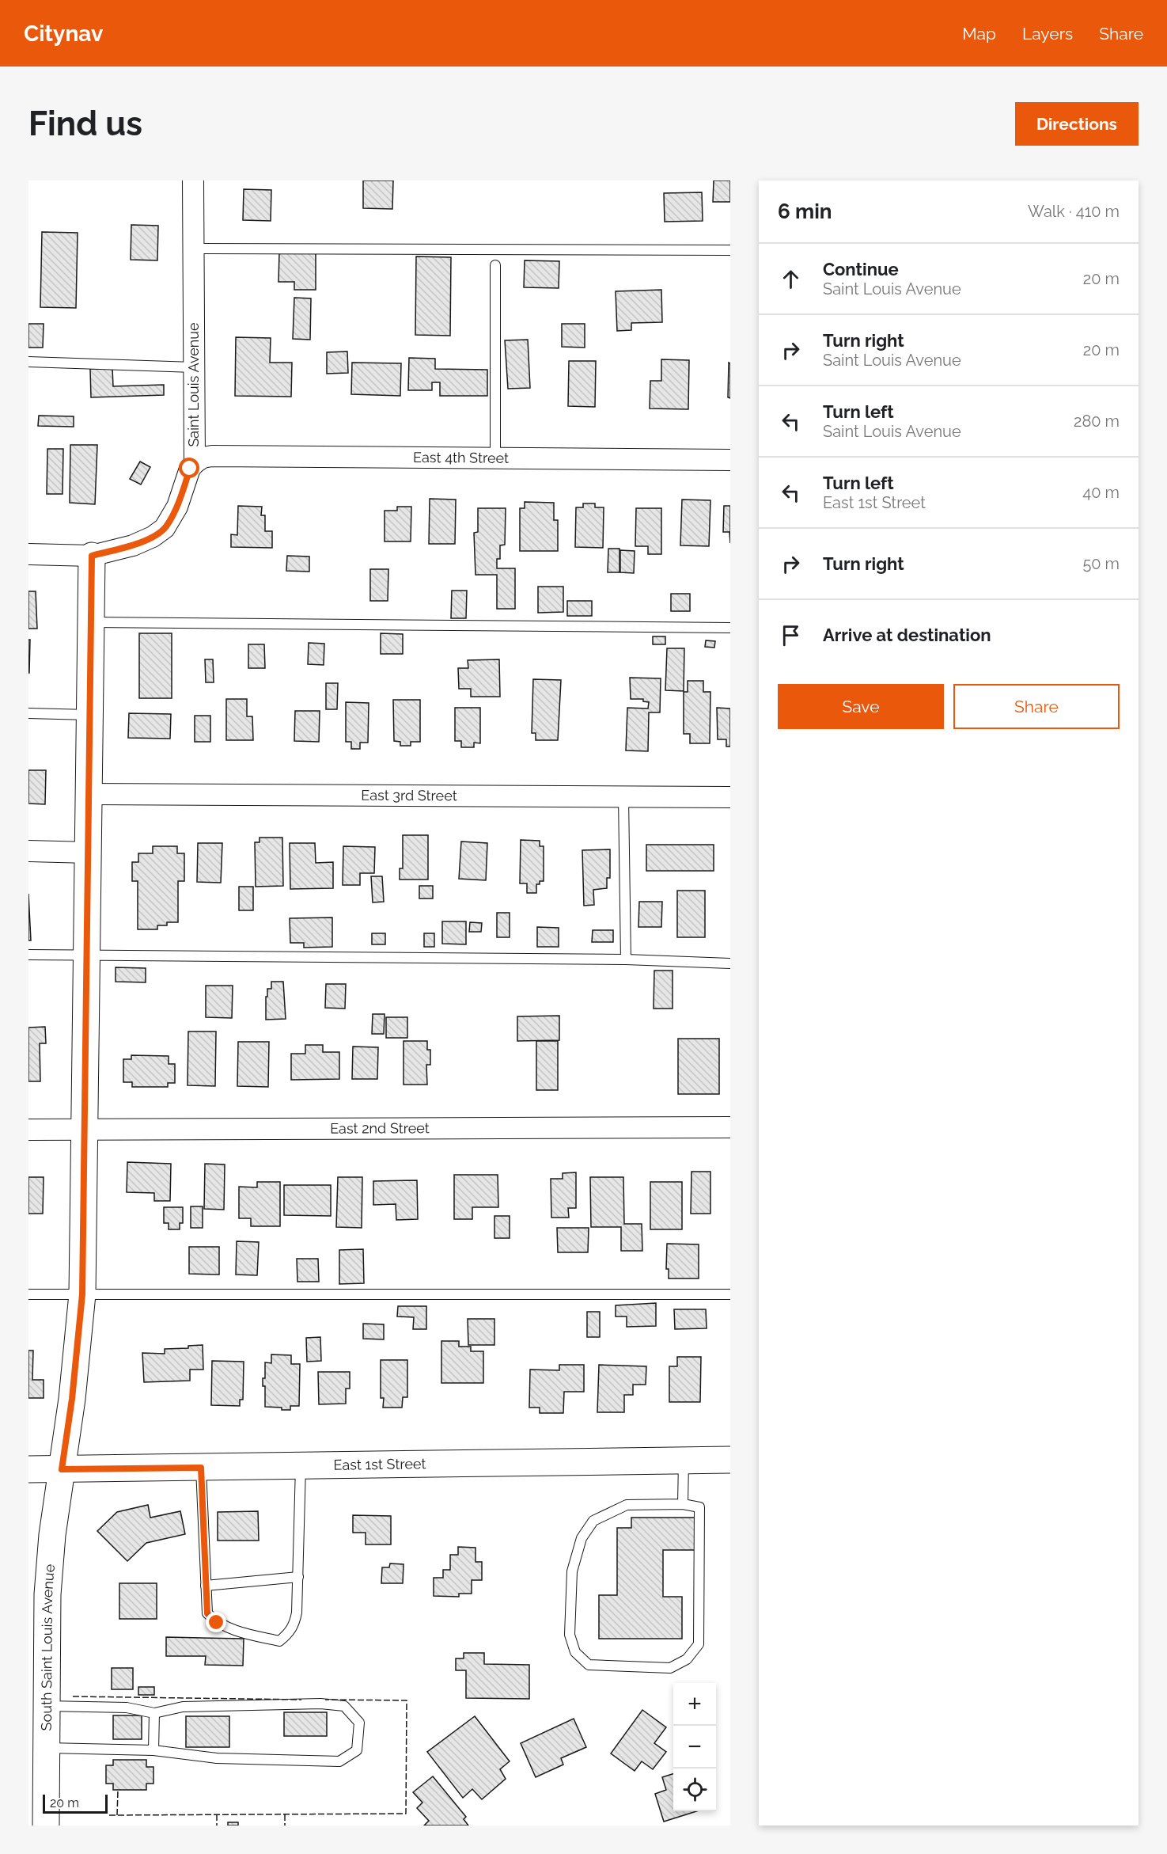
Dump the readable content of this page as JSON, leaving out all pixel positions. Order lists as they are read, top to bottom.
{
  "streets": {
    "street": [
      "Saint Louis Avenue",
      "East 4th Street",
      "East 3rd Street",
      "East 2nd Street",
      "East 1st Street",
      "South Saint Louis Avenue"
    ]
  },
  "crossings": [
    ["Saint Louis Avenue", "East 4th Street"],
    ["East 1st Street", "South Saint Louis Avenue"]
  ],
  "scale_bar": "20 m",
  "page": {
    "header": "Citynav",
    "nav": ["Map", "Layers", "Share"],
    "buttons": [
      "Directions",
      ["Save", "Share"]
    ],
    "title": "Find us",
    "heading": ["6 min", "Walk · 410 m"],
    "list": [
      ["Continue", "Saint Louis Avenue", "20 m"],
      ["Turn right", "Saint Louis Avenue", "20 m"],
      ["Turn left", "Saint Louis Avenue", "280 m"],
      ["Turn left", "East 1st Street", "40 m"],
      ["Turn right", "50 m"],
      "Arrive at destination"
    ],
    "map_buttons": ["+", "−"],
    "scale": "20 m"
  }
}
